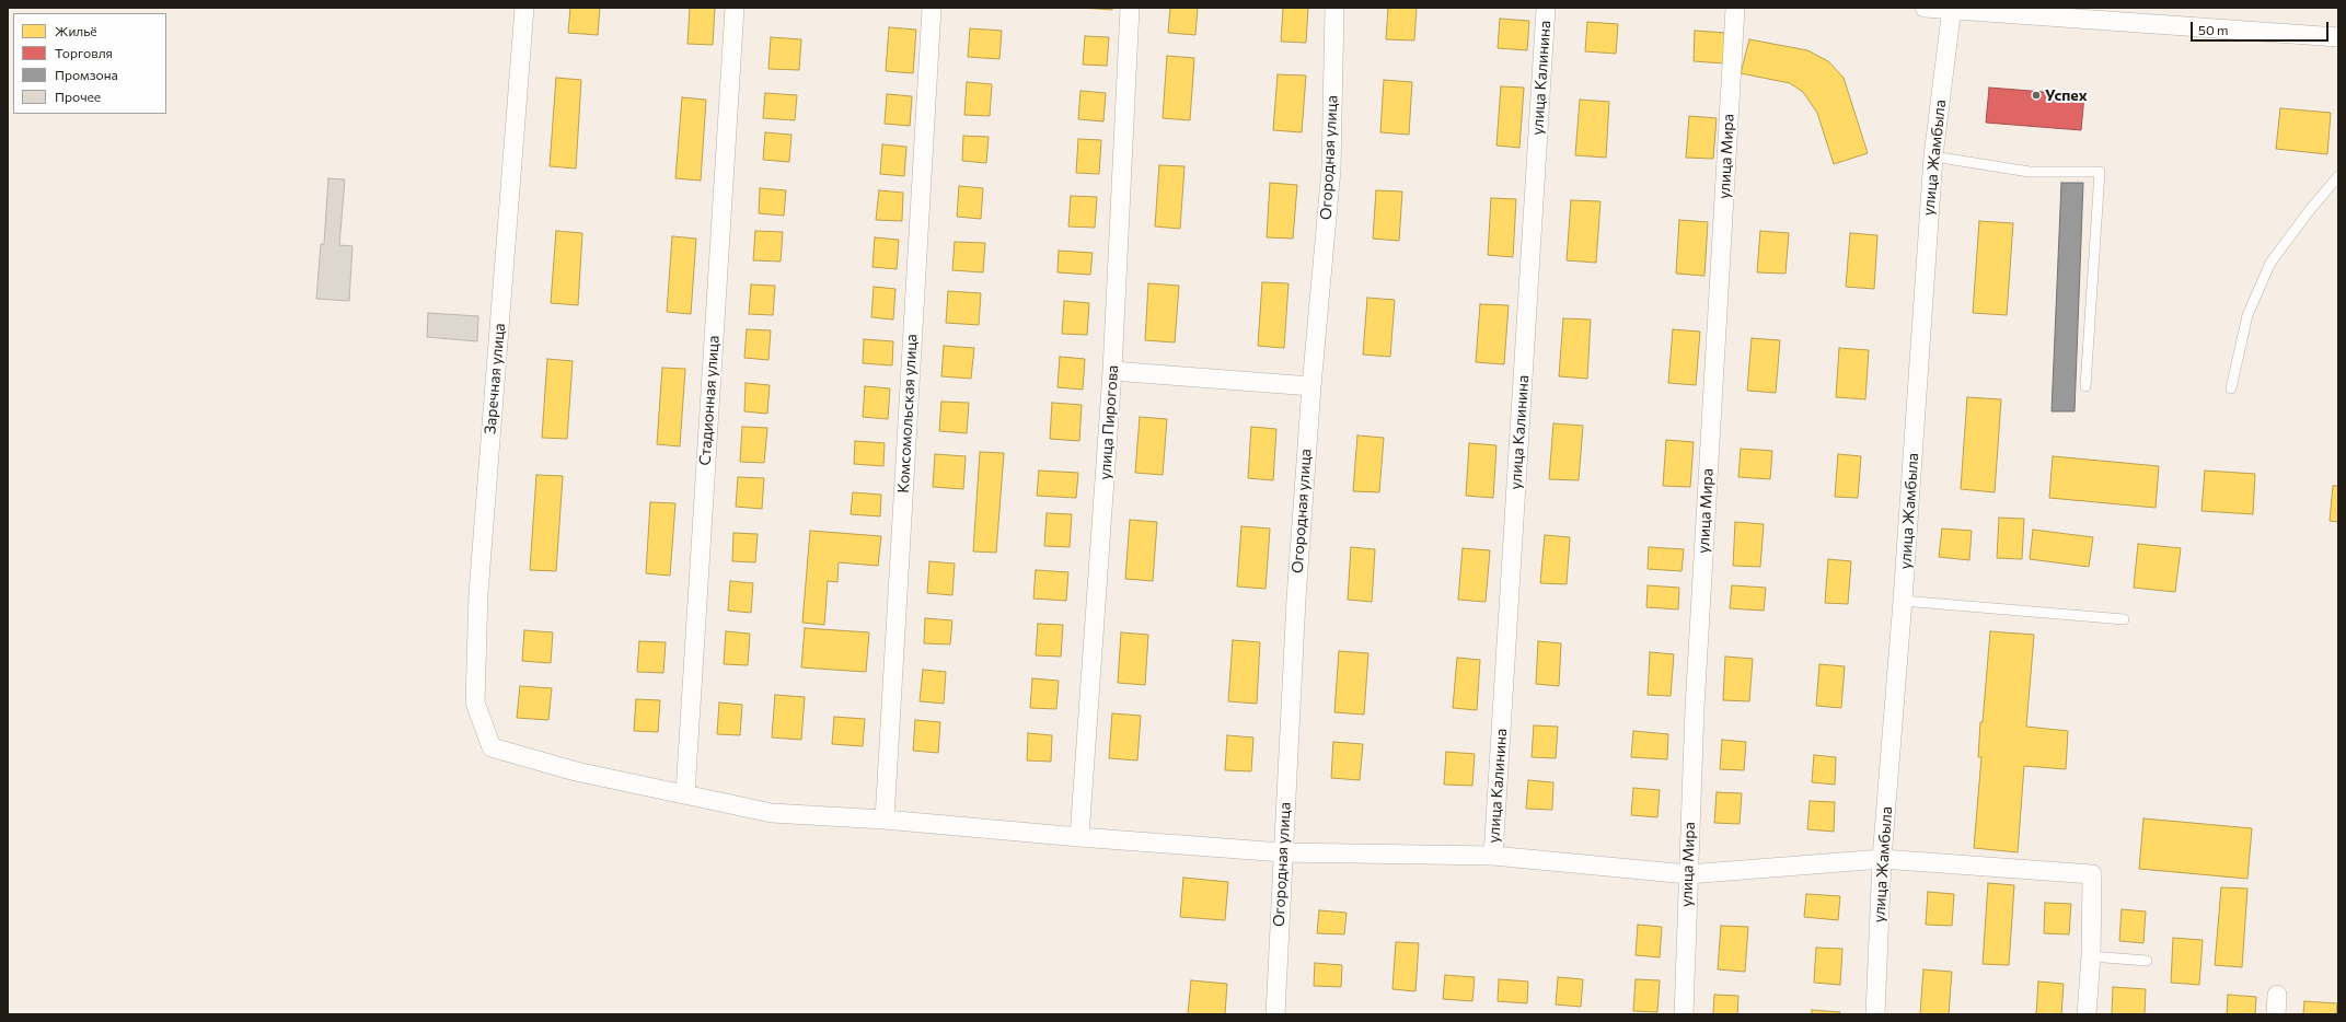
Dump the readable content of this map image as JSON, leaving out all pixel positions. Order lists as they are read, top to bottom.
{
  "streets": {
    "street": [
      "улица Калинина",
      "улица Мира",
      "Огородная улица",
      "улица Жамбыла",
      "Заречная улица",
      "Стадионная улица",
      "Комсомольская улица",
      "улица Пирогова"
    ]
  },
  "crossings": [
    ["Заречная улица", "Стадионная улица"]
  ],
  "places": ["Успех"],
  "legend": [
    "Жильё",
    "Торговля",
    "Промзона",
    "Прочее"
  ],
  "scale_bar": "50 m"
}
